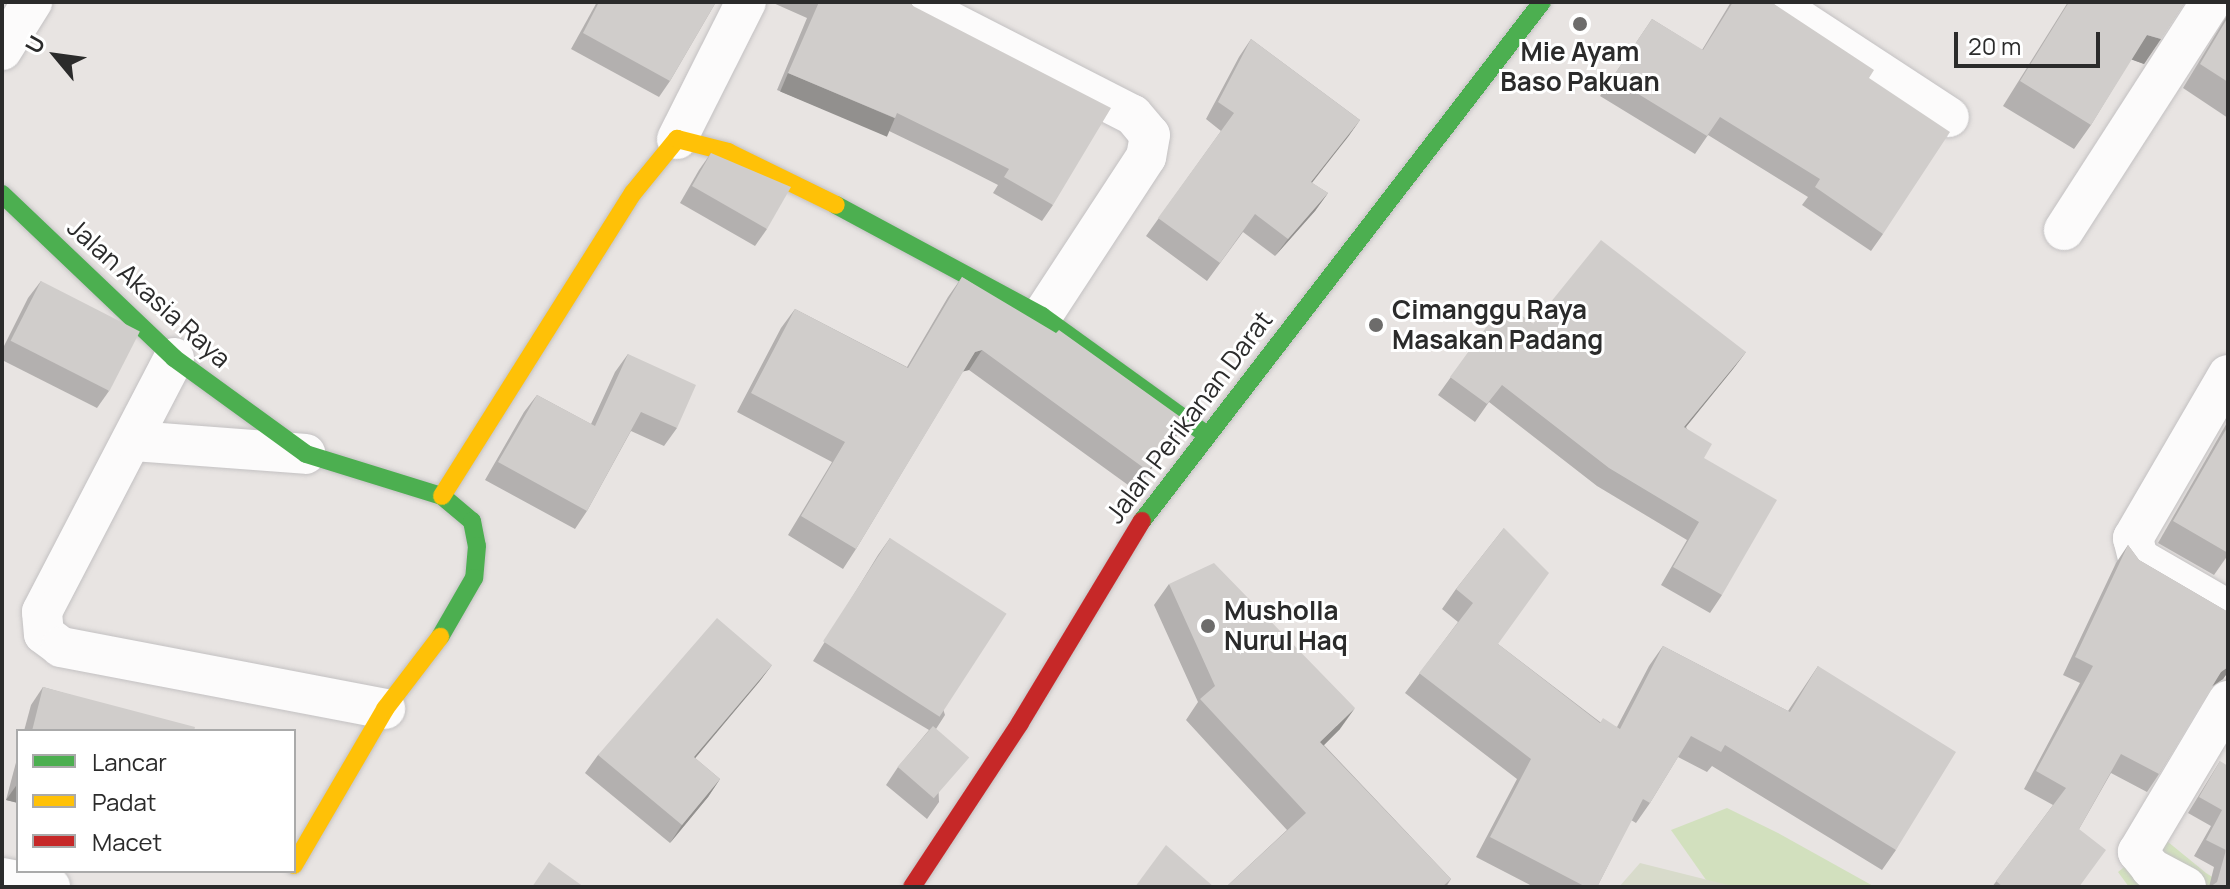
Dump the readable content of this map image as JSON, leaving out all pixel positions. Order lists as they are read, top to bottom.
{
  "streets": {
    "street": ["Jalan Akasia Raya", "Jalan Perikanan Darat"]
  },
  "places": ["Mie Ayam Baso Pakuan", "Cimanggu Raya Masakan Padang", "Musholla Nurul Haq"],
  "legend": ["Lancar", "Padat", "Macet"],
  "scale_bar": "20 m",
  "north": "top left"
}
